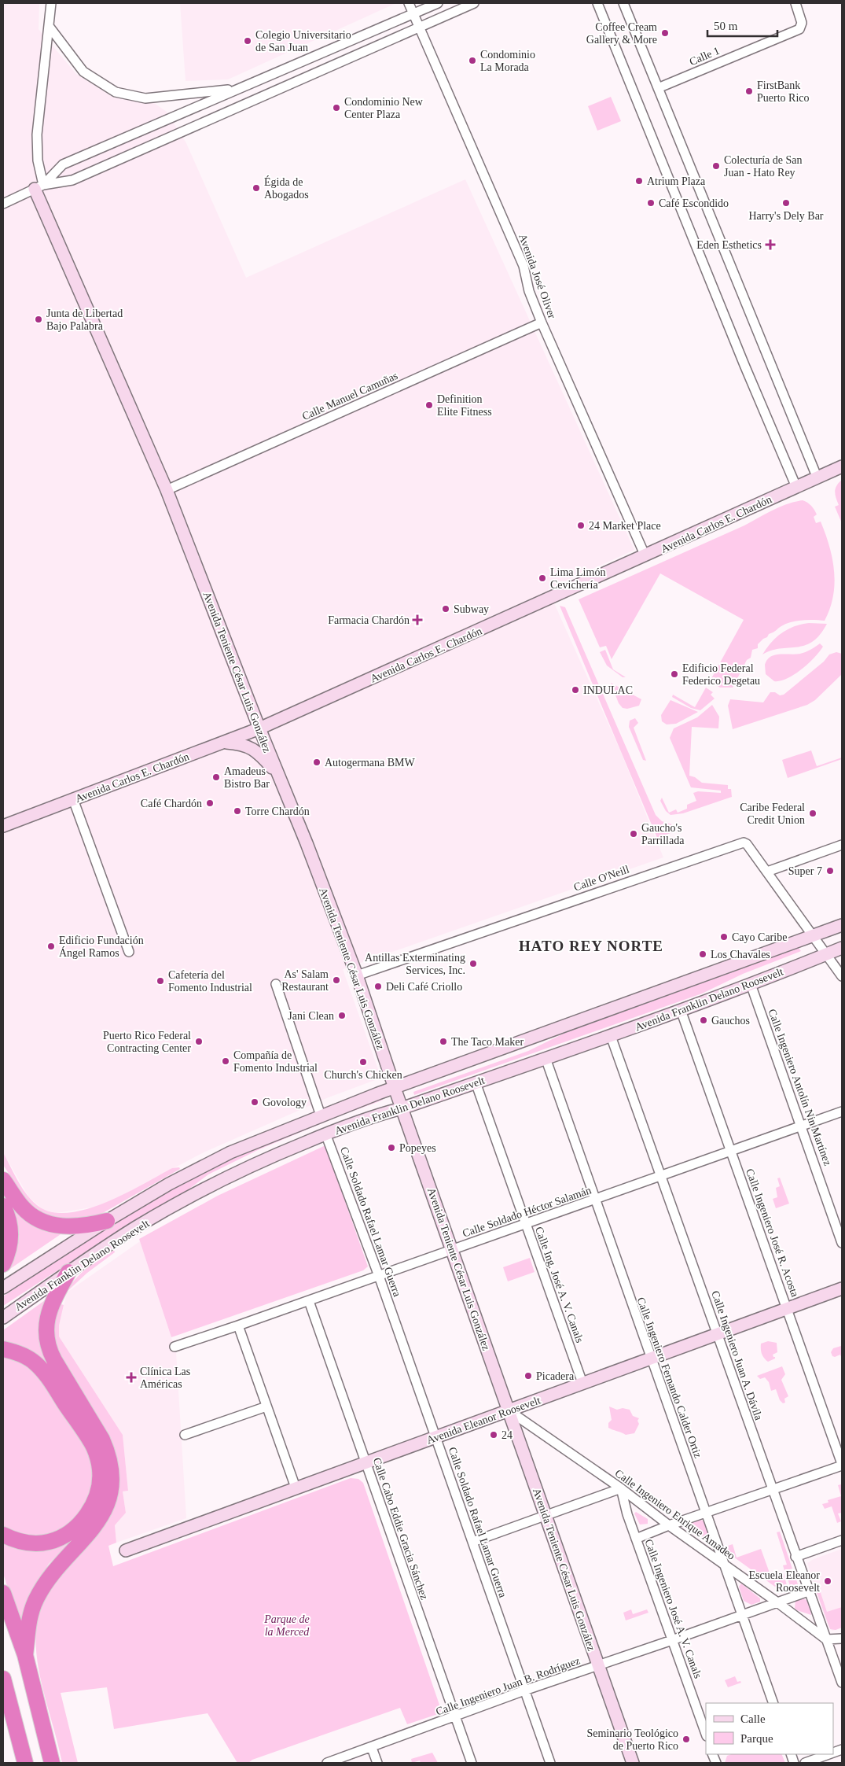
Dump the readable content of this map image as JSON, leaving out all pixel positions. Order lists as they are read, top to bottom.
{
  "streets": {
    "street": [
      "Calle 1",
      "Avenida José Oliver",
      "Calle Manuel Camuñas",
      "Avenida Carlos E. Chardón",
      "Avenida Teniente César Luis González",
      "Calle O'Neill",
      "Avenida Franklin Delano Roosevelt",
      "Calle Ingeniero Antolín Nin Martínez",
      "Calle Soldado Héctor Salamán",
      "Calle Soldado Rafael Lamar Guerra",
      "Calle Ingeniero José R. Acosta",
      "Calle Ing. José A. V. Canals",
      "Calle Ingeniero Juan A. Dávila",
      "Calle Ingeniero Fernando Calder Ortiz",
      "Avenida Eleanor Roosevelt",
      "Calle Ingeniero Enrique Amadeo",
      "Calle Cabo Eddie Gracia Sánchez",
      "Calle Ingeniero José A. V. Canals",
      "Calle Ingeniero Juan B. Rodríguez"
    ]
  },
  "crossings": [
    ["Avenida José Oliver", "Calle Manuel Camuñas"],
    ["Avenida José Oliver", "Avenida Carlos E. Chardón"],
    ["Calle Manuel Camuñas", "Avenida Teniente César Luis González"],
    ["Avenida Carlos E. Chardón", "Avenida Teniente César Luis González"],
    ["Avenida Teniente César Luis González", "Calle O'Neill"],
    ["Avenida Teniente César Luis González", "Avenida Franklin Delano Roosevelt"],
    ["Avenida Teniente César Luis González", "Calle Soldado Héctor Salamán"],
    ["Avenida Teniente César Luis González", "Avenida Eleanor Roosevelt"],
    ["Avenida Teniente César Luis González", "Calle Ingeniero Enrique Amadeo"],
    ["Avenida Teniente César Luis González", "Calle Ingeniero Juan B. Rodríguez"],
    ["Calle O'Neill", "Avenida Franklin Delano Roosevelt"],
    ["Avenida Franklin Delano Roosevelt", "Calle Ingeniero Antolín Nin Martínez"],
    ["Avenida Franklin Delano Roosevelt", "Calle Soldado Rafael Lamar Guerra"],
    ["Avenida Franklin Delano Roosevelt", "Calle Ingeniero José R. Acosta"],
    ["Avenida Franklin Delano Roosevelt", "Calle Ing. José A. V. Canals"],
    ["Avenida Franklin Delano Roosevelt", "Calle Ingeniero Juan A. Dávila"],
    ["Avenida Franklin Delano Roosevelt", "Calle Ingeniero Fernando Calder Ortiz"],
    ["Calle Ingeniero Antolín Nin Martínez", "Calle Soldado Héctor Salamán"],
    ["Calle Soldado Héctor Salamán", "Calle Soldado Rafael Lamar Guerra"],
    ["Calle Soldado Héctor Salamán", "Calle Ingeniero José R. Acosta"],
    ["Calle Soldado Héctor Salamán", "Calle Ing. José A. V. Canals"],
    ["Calle Soldado Héctor Salamán", "Calle Ingeniero Juan A. Dávila"],
    ["Calle Soldado Héctor Salamán", "Calle Ingeniero Fernando Calder Ortiz"],
    ["Calle Soldado Héctor Salamán", "Calle Cabo Eddie Gracia Sánchez"],
    ["Calle Soldado Rafael Lamar Guerra", "Avenida Eleanor Roosevelt"],
    ["Calle Soldado Rafael Lamar Guerra", "Calle Ingeniero Juan B. Rodríguez"],
    ["Calle Ingeniero José R. Acosta", "Avenida Eleanor Roosevelt"],
    ["Calle Ing. José A. V. Canals", "Avenida Eleanor Roosevelt"],
    ["Calle Ingeniero Juan A. Dávila", "Avenida Eleanor Roosevelt"],
    ["Calle Ingeniero Juan A. Dávila", "Calle Ingeniero Enrique Amadeo"],
    ["Calle Ingeniero Juan A. Dávila", "Calle Ingeniero Juan B. Rodríguez"],
    ["Calle Ingeniero Fernando Calder Ortiz", "Avenida Eleanor Roosevelt"],
    ["Calle Ingeniero Fernando Calder Ortiz", "Calle Ingeniero Enrique Amadeo"],
    ["Calle Ingeniero Fernando Calder Ortiz", "Calle Ingeniero Juan B. Rodríguez"],
    ["Avenida Eleanor Roosevelt", "Calle Ingeniero Enrique Amadeo"],
    ["Avenida Eleanor Roosevelt", "Calle Cabo Eddie Gracia Sánchez"],
    ["Calle Ingeniero Enrique Amadeo", "Calle Ingeniero José A. V. Canals"],
    ["Calle Ingeniero Enrique Amadeo", "Calle Ingeniero Juan B. Rodríguez"],
    ["Calle Cabo Eddie Gracia Sánchez", "Calle Ingeniero Juan B. Rodríguez"],
    ["Calle Ingeniero José A. V. Canals", "Calle Ingeniero Juan B. Rodríguez"]
  ],
  "districts": ["HATO REY NORTE"],
  "parks": ["Parque de la Merced"],
  "places": {
    "other": [
      "Coffee Cream Gallery & More",
      "Colegio Universitario de San Juan",
      "Condominio La Morada",
      "FirstBank Puerto Rico",
      "Condominio New Center Plaza",
      "Colecturía de San Juan - Hato Rey",
      "Atrium Plaza",
      "Égida de Abogados",
      "Café Escondido",
      "Harry's Dely Bar",
      "Junta de Libertad Bajo Palabra",
      "Definition Elite Fitness",
      "24 Market Place",
      "Lima Limón Cevichería",
      "Subway",
      "Edificio Federal Federico Degetau",
      "INDULAC",
      "Autogermana BMW",
      "Amadeus Bistro Bar",
      "Café Chardón",
      "Torre Chardón",
      "Caribe Federal Credit Union",
      "Gaucho's Parrillada",
      "Super 7",
      "Cayo Caribe",
      "Edificio Fundación Ángel Ramos",
      "Los Chavales",
      "Antillas Exterminating Services, Inc.",
      "As' Salam Restaurant",
      "Cafetería del Fomento Industrial",
      "Deli Café Criollo",
      "Jani Clean",
      "Gauchos",
      "Puerto Rico Federal Contracting Center",
      "The Taco Maker",
      "Compañía de Fomento Industrial",
      "Church's Chicken",
      "Govology",
      "Popeyes",
      "Picadera",
      "24",
      "Escuela Eleanor Roosevelt",
      "Seminario Teológico de Puerto Rico"
    ],
    "health": ["Eden Esthetics", "Farmacia Chardón", "Clínica Las Américas"]
  },
  "legend": ["Calle", "Parque"],
  "scale_bar": "50 m"
}
